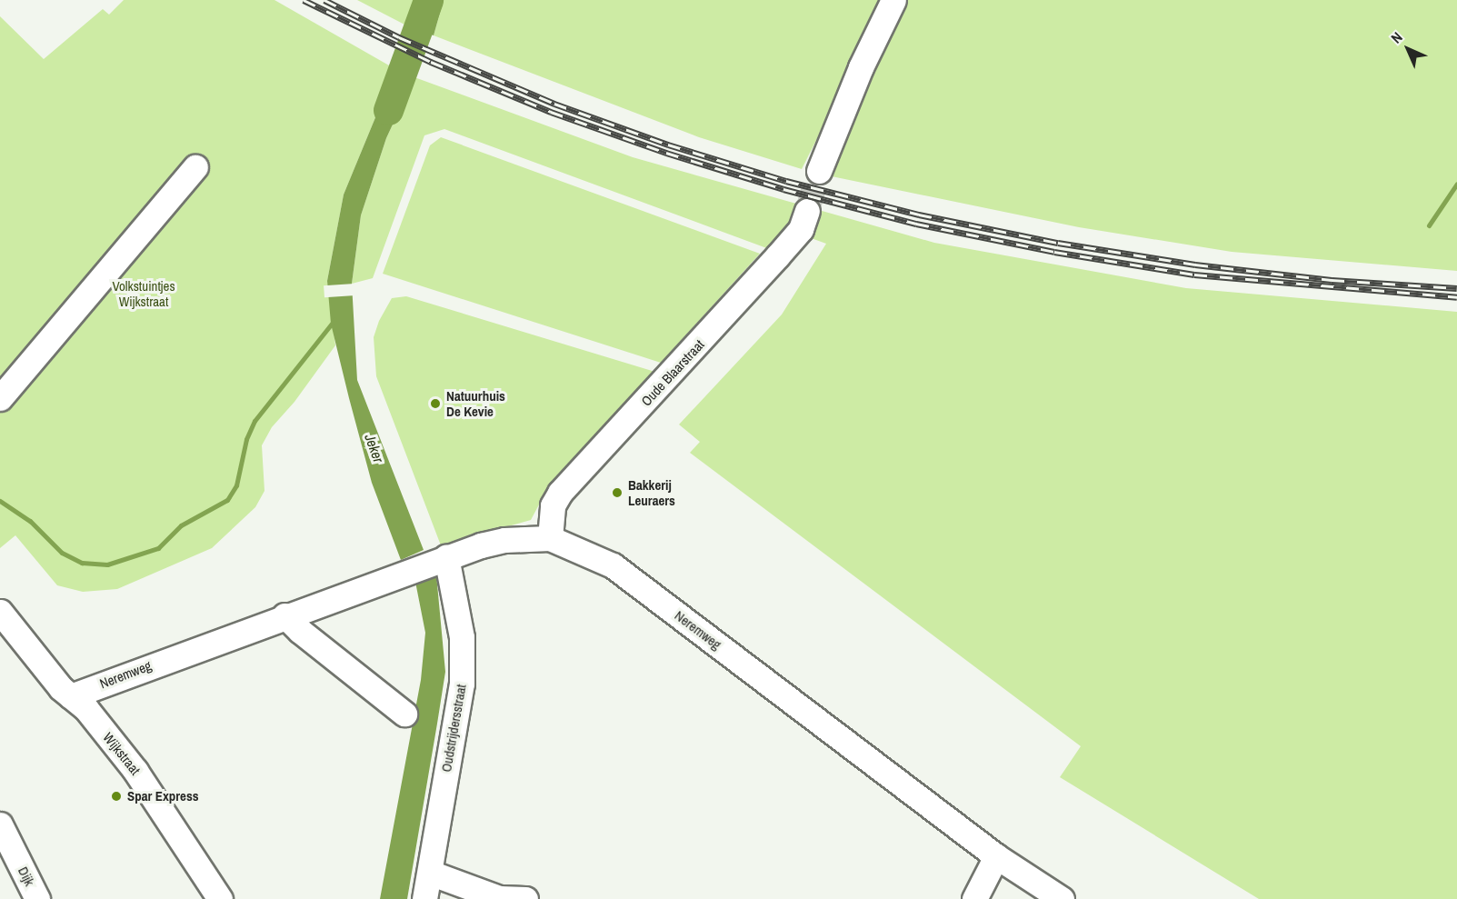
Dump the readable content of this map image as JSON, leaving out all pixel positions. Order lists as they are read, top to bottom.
{
  "streets": {
    "street": [
      "Oude Blaarstraat",
      "Neremweg",
      "Oudstrijdersstraat",
      "Wijkstraat",
      "Dijk"
    ]
  },
  "crossings": [
    ["Oude Blaarstraat", "Neremweg"],
    ["Neremweg", "Oudstrijdersstraat"],
    ["Neremweg", "Wijkstraat"]
  ],
  "water": ["Jeker"],
  "parks": ["Volkstuintjes Wijkstraat"],
  "places": ["Natuurhuis De Kevie", "Bakkerij Leuraers", "Spar Express"],
  "north": "top left"
}
